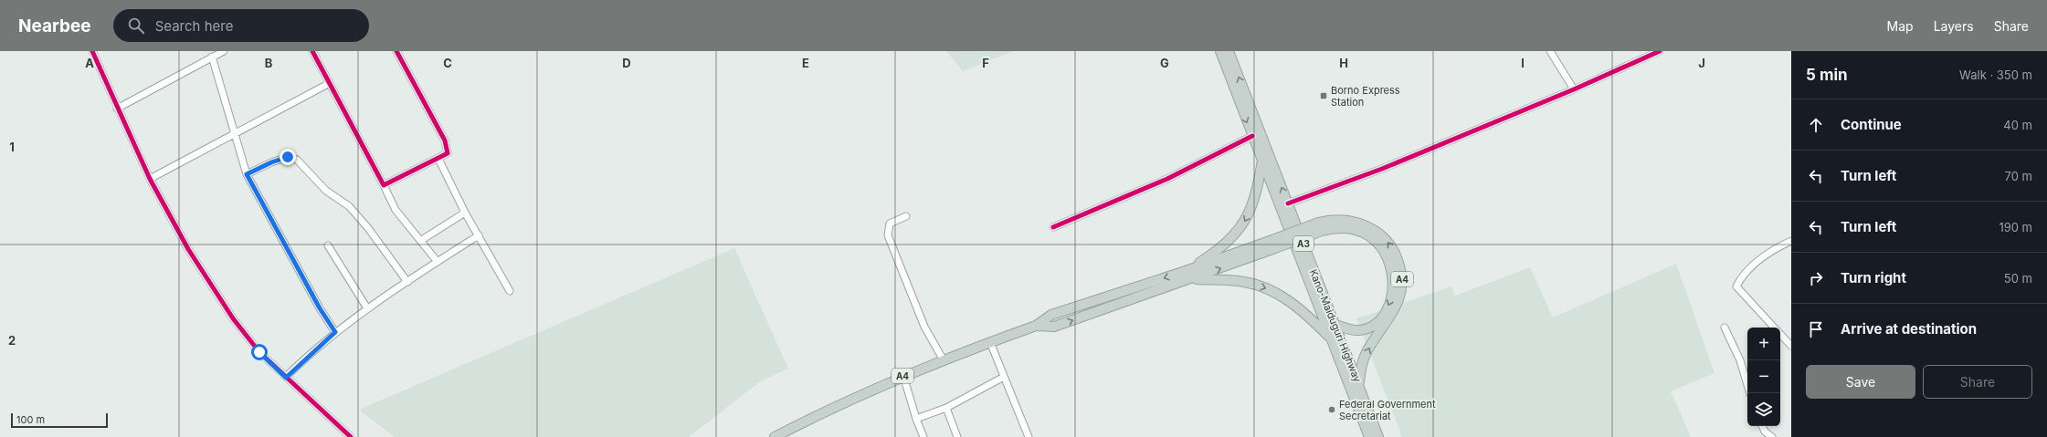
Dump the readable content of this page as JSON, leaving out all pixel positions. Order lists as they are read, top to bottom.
{
  "streets": {
    "highway": ["A3", "A4", "Kano-Maiduguri Highway"]
  },
  "crossings": [
    ["A4", "Kano-Maiduguri Highway"]
  ],
  "places": {
    "transit": ["Borno Express Station"],
    "other": ["Federal Government Secretariat"]
  },
  "scale_bar": "100 m",
  "page": {
    "header": "Nearbee",
    "search": "Search here",
    "nav": ["Map", "Layers", "Share"],
    "heading": ["5 min", "Walk · 350 m"],
    "list": [
      ["Continue", "40 m"],
      ["Turn left", "70 m"],
      ["Turn left", "190 m"],
      ["Turn right", "50 m"],
      "Arrive at destination"
    ],
    "map_buttons": ["+", "−"],
    "buttons": ["Save", "Share"],
    "scale": "100 m"
  },
  "grid": {
    "columns": [
      "A",
      "B",
      "C",
      "D",
      "E",
      "F",
      "G",
      "H",
      "I",
      "J"
    ],
    "rows": ["1", "2"]
  }
}
